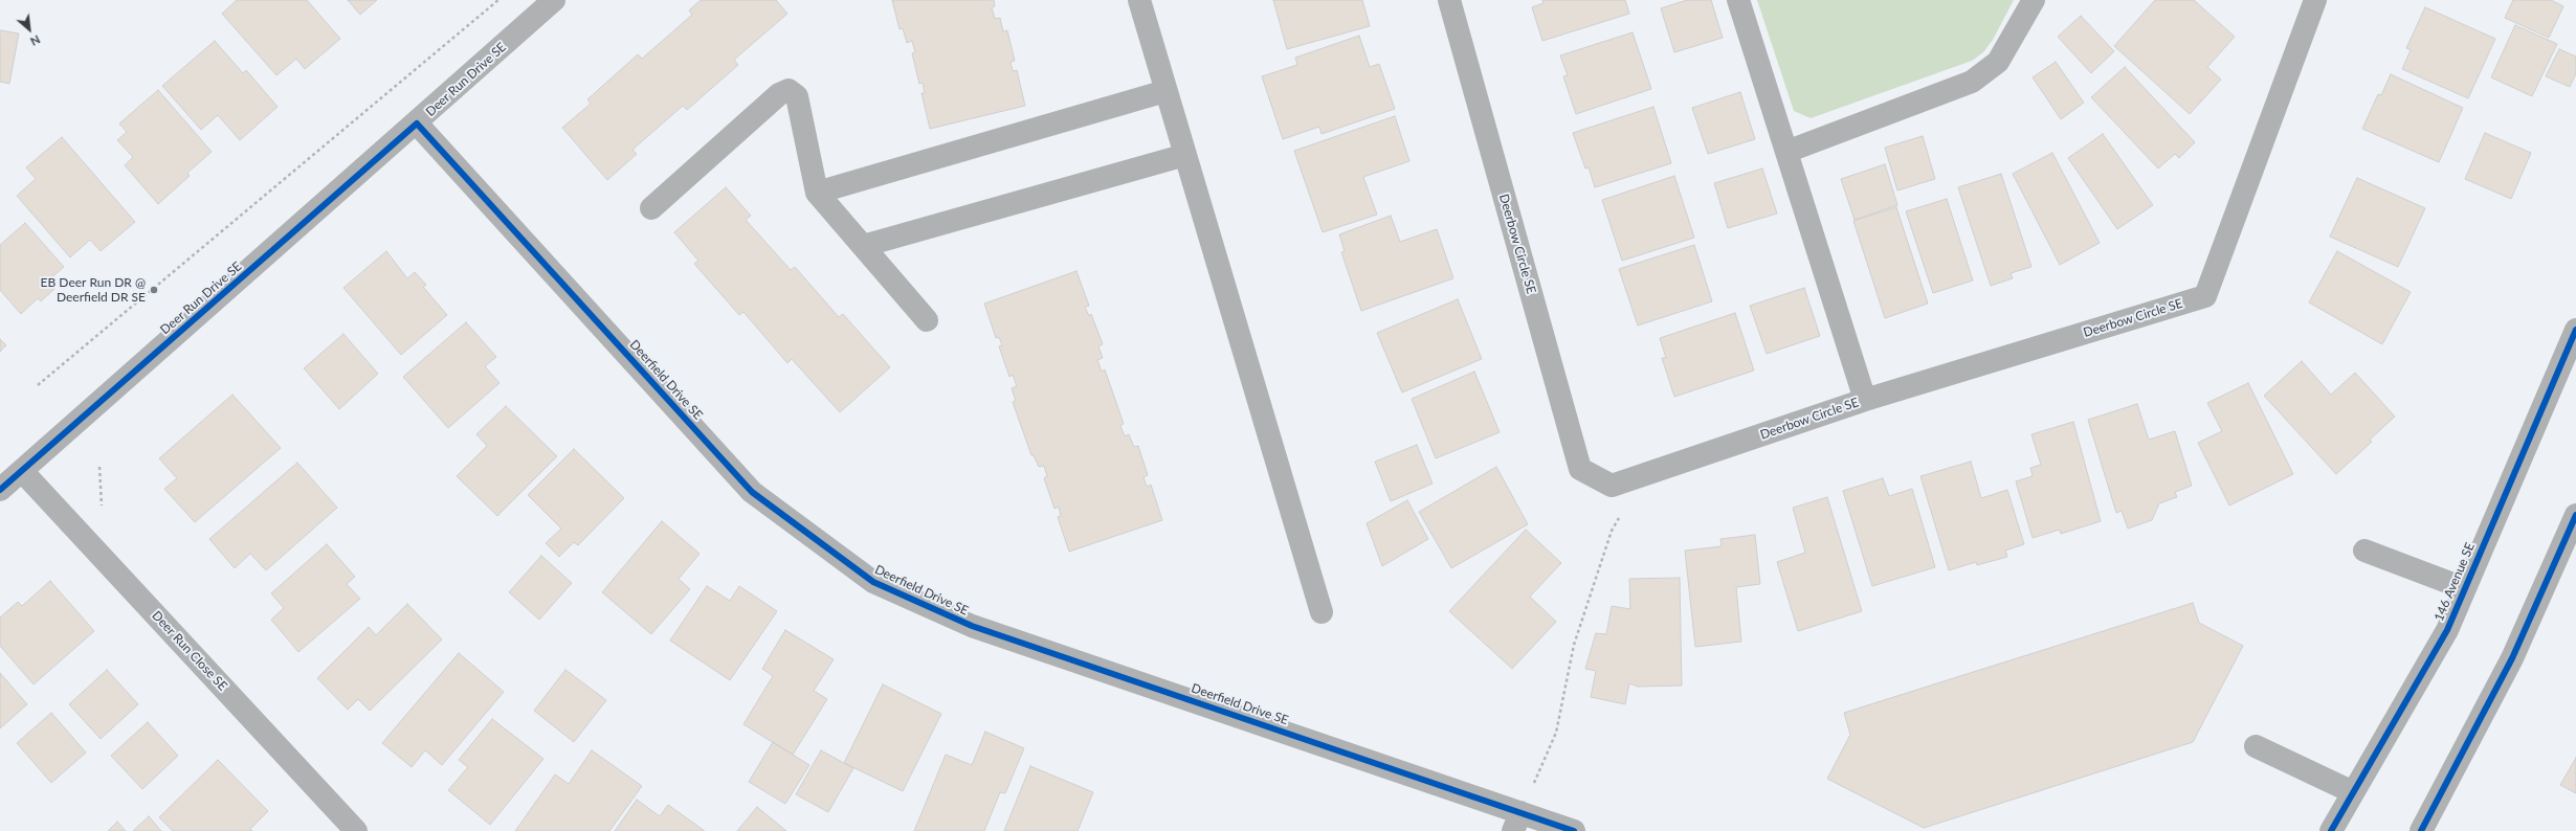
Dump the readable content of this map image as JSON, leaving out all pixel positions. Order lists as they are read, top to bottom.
{
  "streets": {
    "street": [
      "Deer Run Drive SE",
      "Deerbow Circle SE",
      "Deerfield Drive SE",
      "146 Avenue SE",
      "Deer Run Close SE"
    ]
  },
  "crossings": [
    ["Deer Run Drive SE", "Deerfield Drive SE"],
    ["Deer Run Drive SE", "Deer Run Close SE"]
  ],
  "places": ["EB Deer Run DR @ Deerfield DR SE"],
  "north": "bottom right"
}
